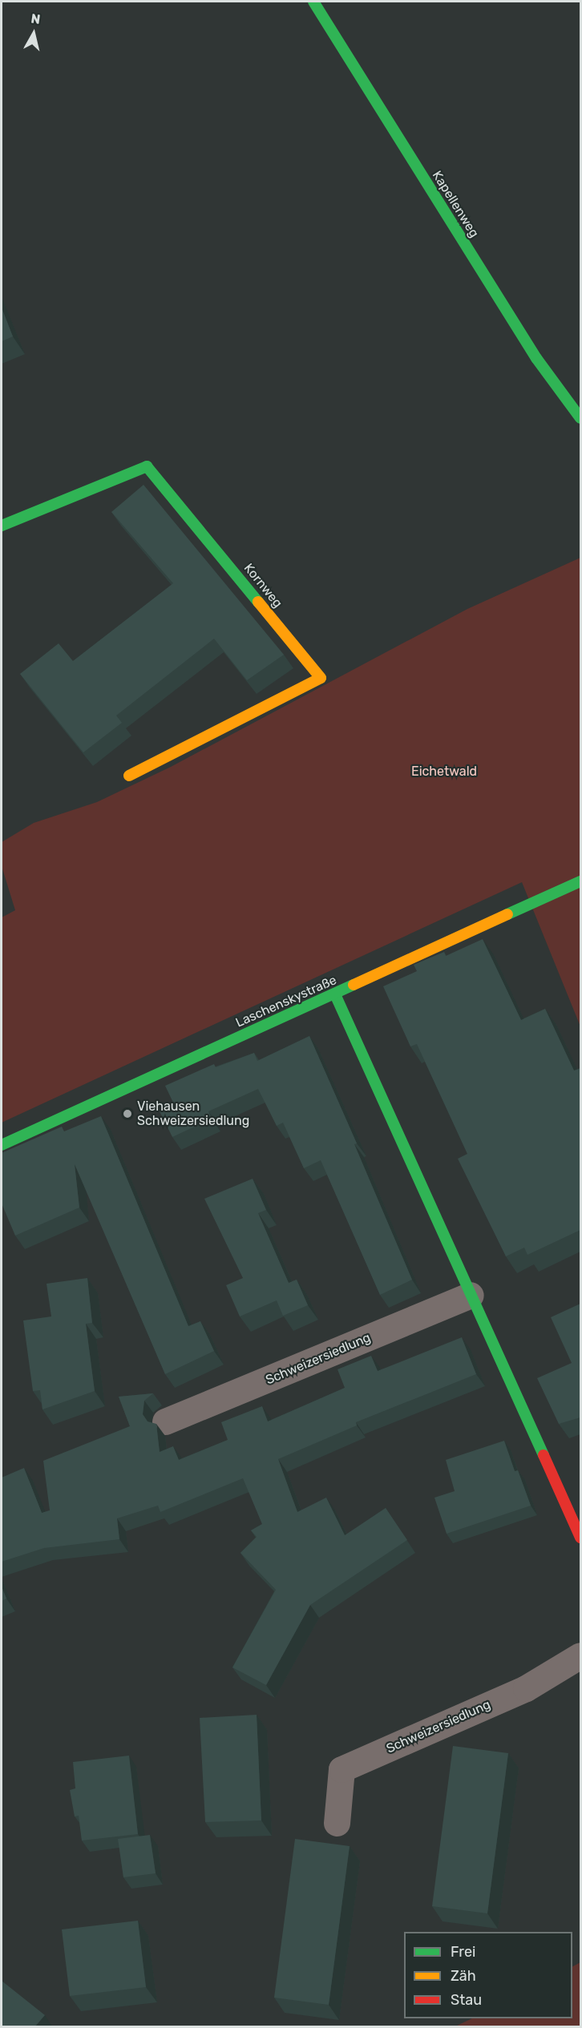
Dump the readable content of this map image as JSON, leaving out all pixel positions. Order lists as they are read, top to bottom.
{
  "streets": {
    "street": [
      "Kapellenweg",
      "Kornweg",
      "Laschenskystraße",
      "Schweizersiedlung"
    ]
  },
  "parks": ["Eichetwald"],
  "places": ["Viehausen Schweizersiedlung"],
  "legend": ["Frei", "Zäh", "Stau"],
  "north": "top"
}
